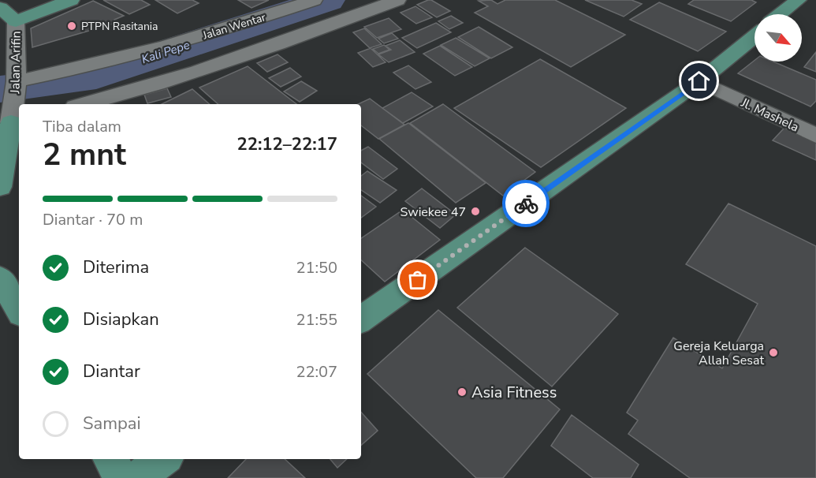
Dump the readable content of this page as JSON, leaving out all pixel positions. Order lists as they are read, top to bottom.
{
  "streets": {
    "main road": ["Jalan Arifin"],
    "street": ["Jalan Wentar", "Jl. Mashela"]
  },
  "crossings": [
    ["Jalan Wentar", "Jalan Arifin"]
  ],
  "water": ["Kali Pepe"],
  "places": [
    "PTPN Rasitania",
    "Swiekee 47",
    "Gereja Keluarga Allah Sesat",
    "Asia Fitness"
  ],
  "north": "bottom right",
  "page": {
    "heading": ["2 mnt", "Tiba dalam", "22:12–22:17"],
    "bar": "Diantar · 70 m",
    "list": [
      ["Diterima", "21:50"],
      ["Disiapkan", "21:55"],
      ["Diantar", "22:07"],
      "Sampai"
    ]
  }
}
